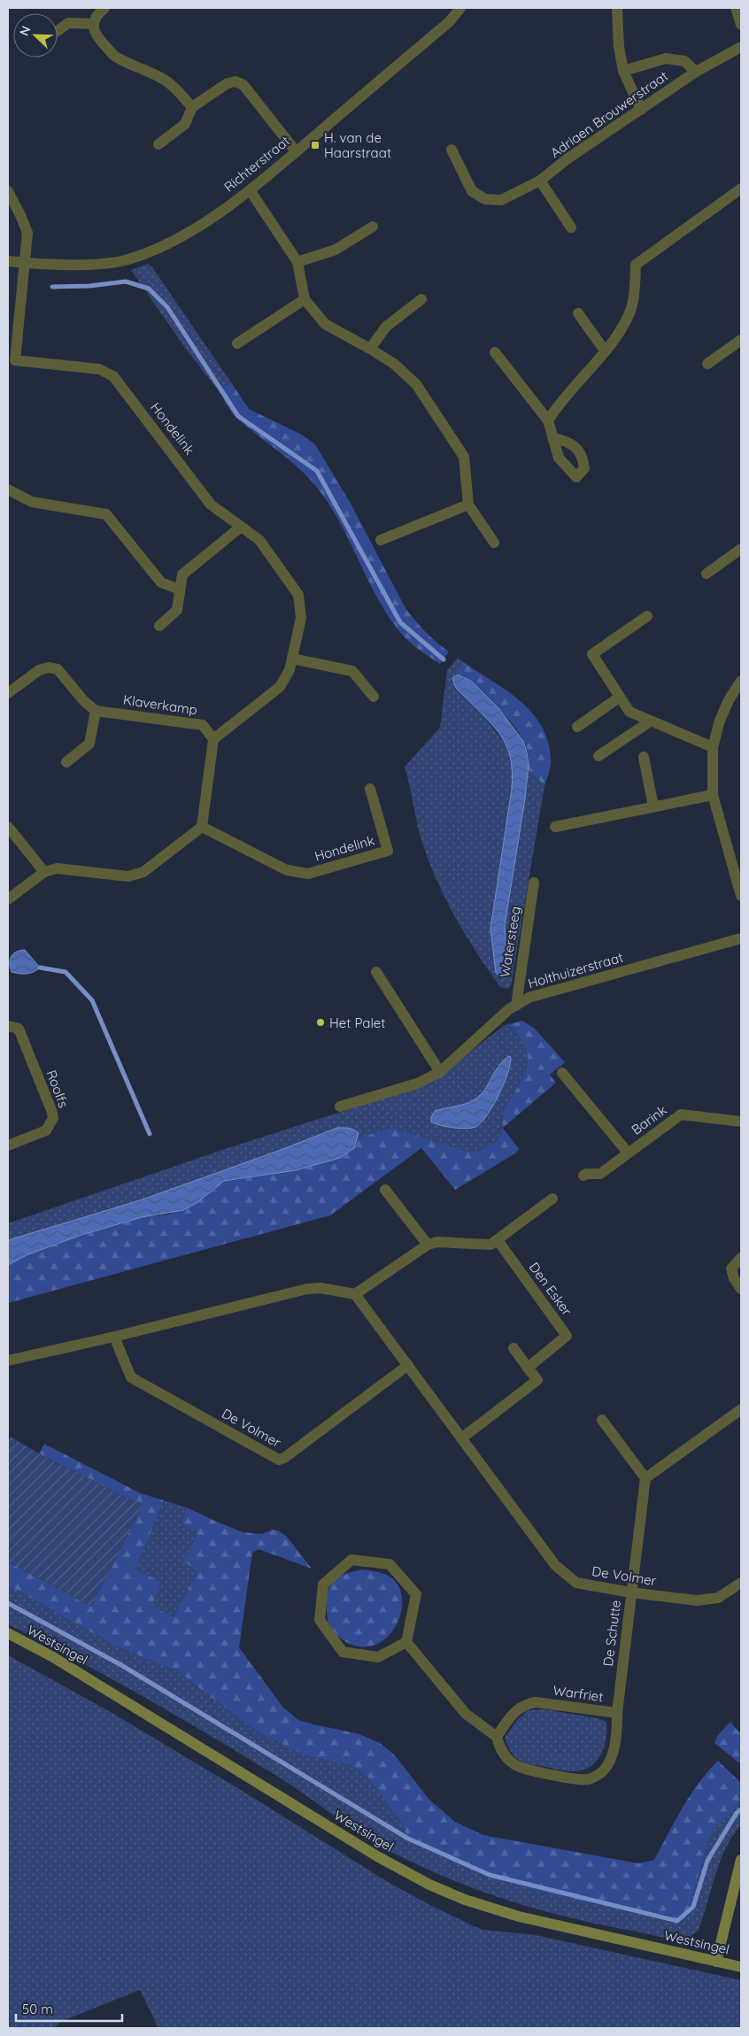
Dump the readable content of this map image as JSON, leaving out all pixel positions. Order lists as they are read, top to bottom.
{
  "streets": {
    "main road": ["Westsingel"],
    "street": [
      "Adriaen Brouwerstraat",
      "Richterstraat",
      "Hondelink",
      "Klaverkamp",
      "Watersteeg",
      "Holthuizerstraat",
      "Roolfs",
      "Barink",
      "Den Esker",
      "De Volmer",
      "De Schutte",
      "Warfriet"
    ]
  },
  "crossings": [
    ["Richterstraat", "Hondelink"],
    ["Hondelink", "Klaverkamp"],
    ["Watersteeg", "Holthuizerstraat"],
    ["De Volmer", "De Schutte"],
    ["De Schutte", "Warfriet"]
  ],
  "places": {
    "transit": ["H. van de Haarstraat"],
    "other": ["Het Palet"]
  },
  "scale_bar": "50 m",
  "north": "top left"
}
